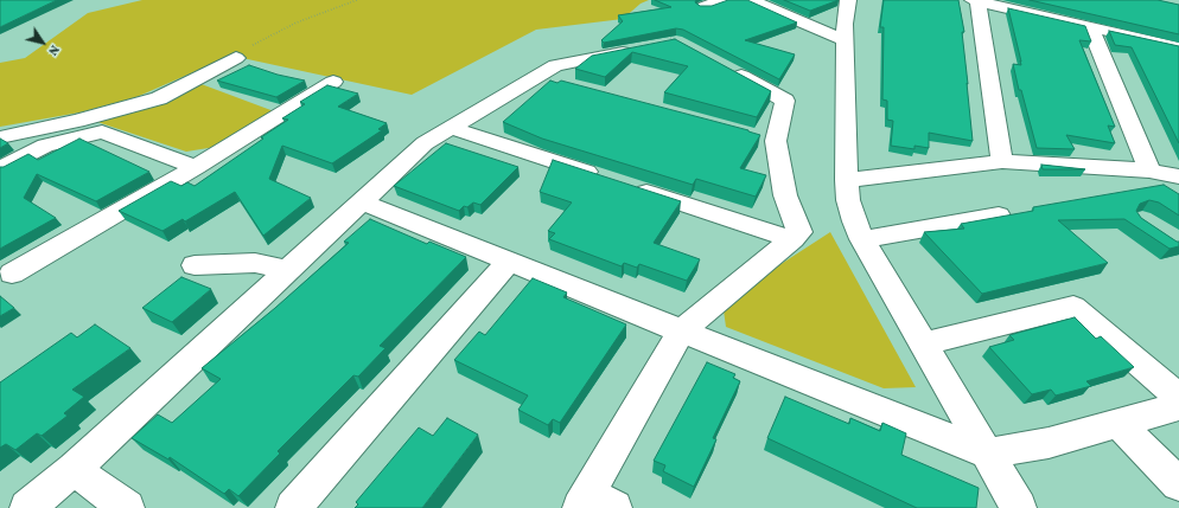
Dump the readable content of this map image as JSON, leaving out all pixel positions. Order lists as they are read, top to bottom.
{
  "north": "bottom right"
}
